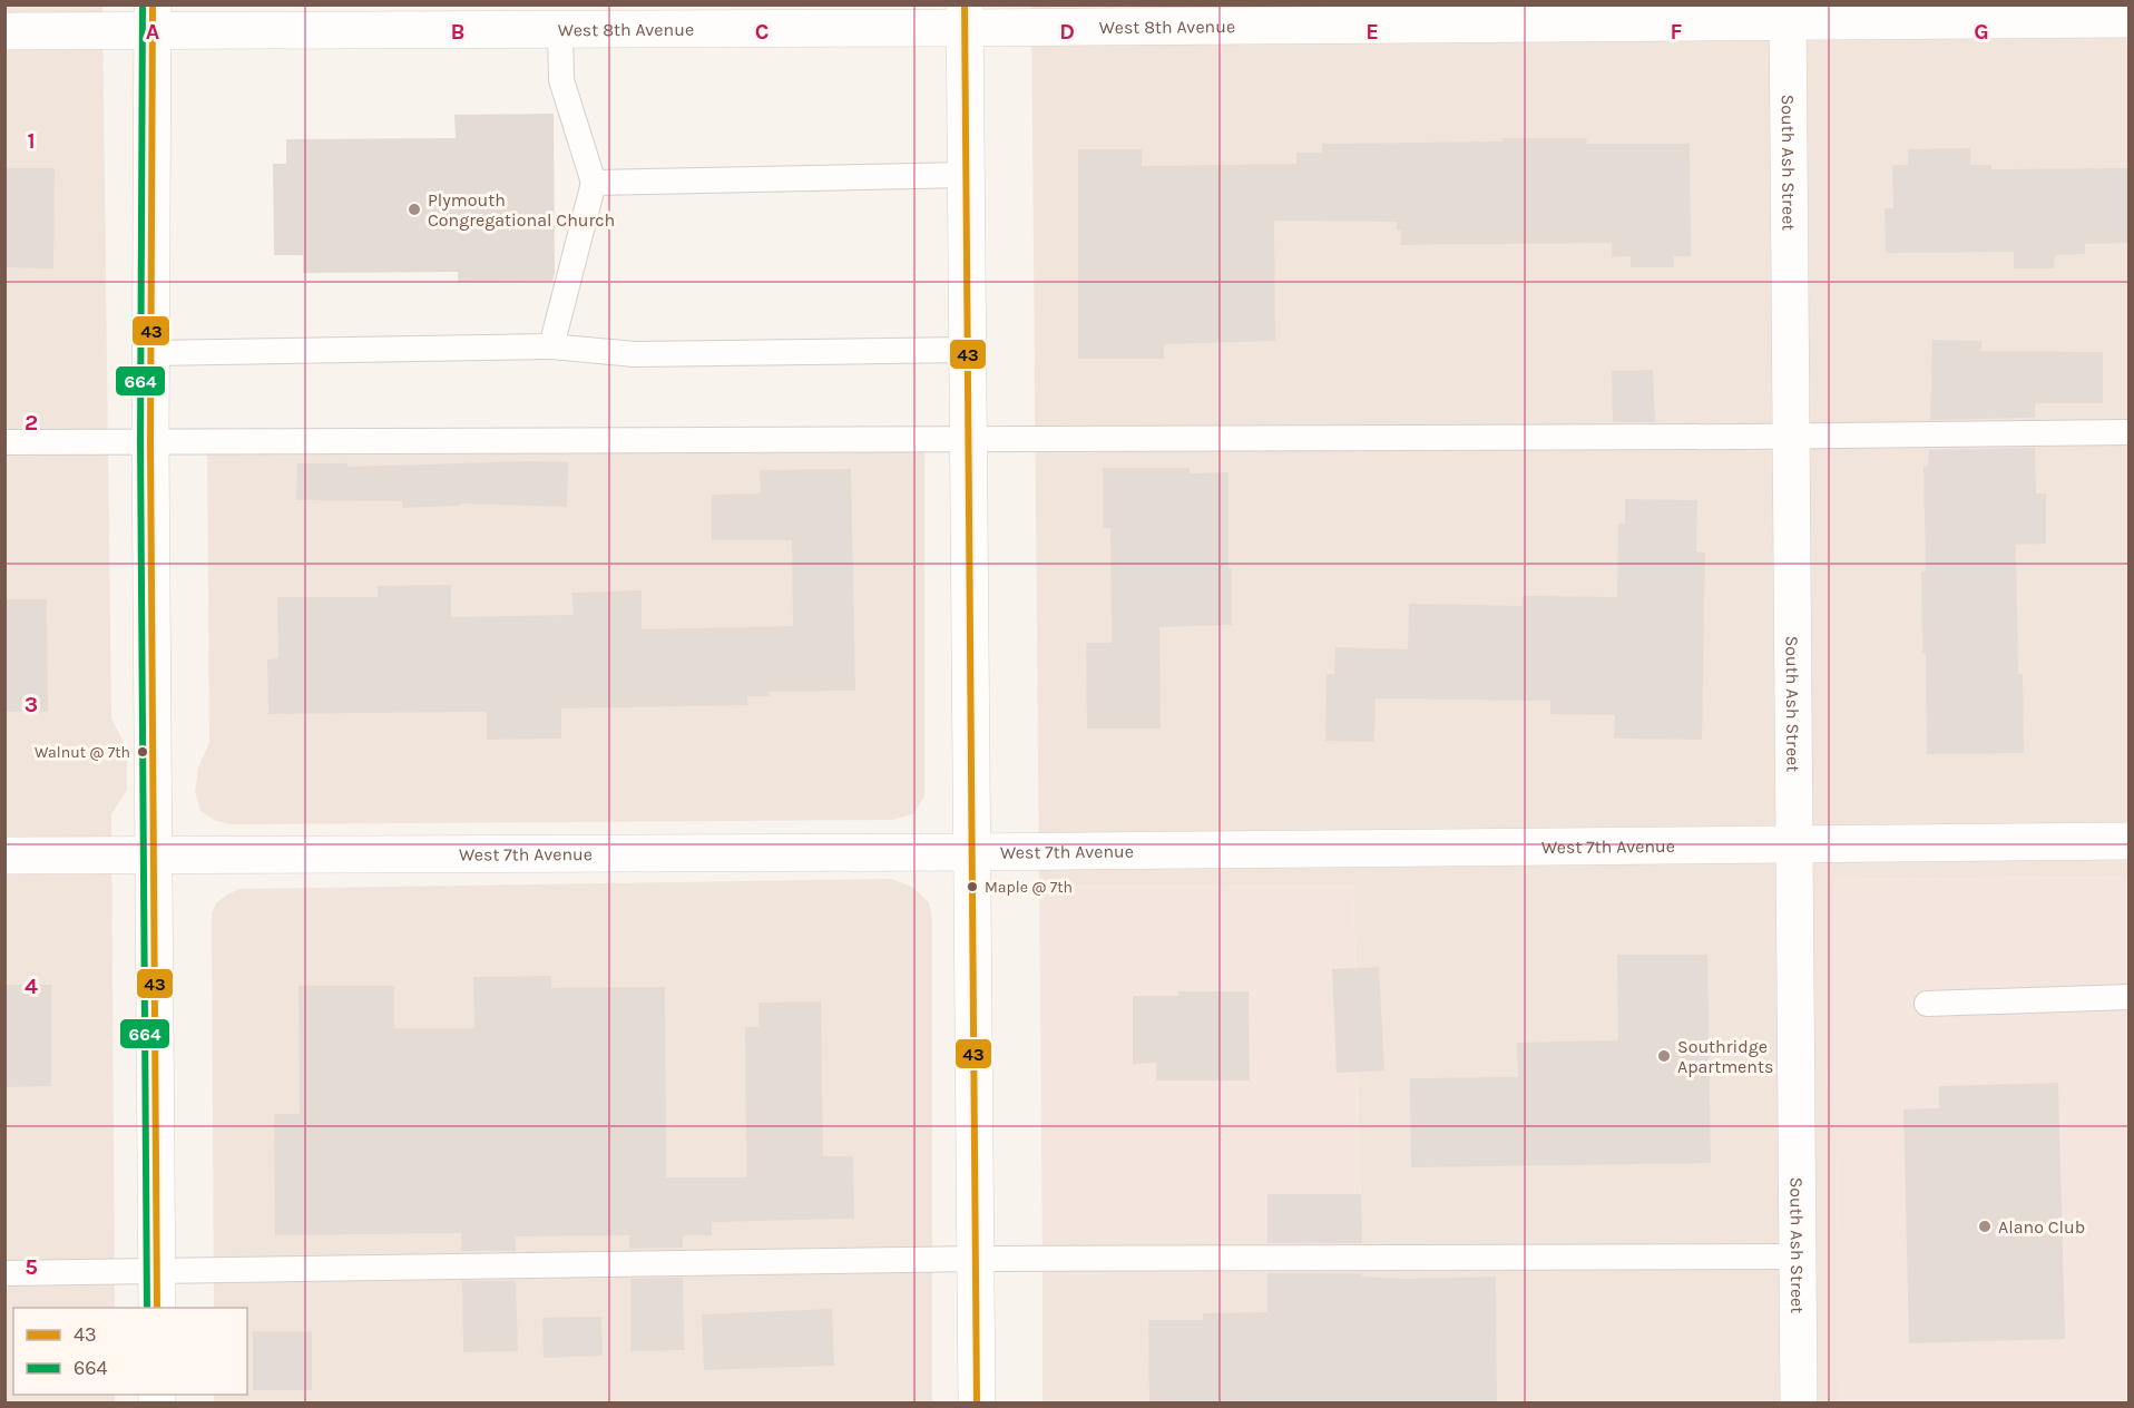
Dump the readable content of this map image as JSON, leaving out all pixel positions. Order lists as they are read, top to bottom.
{
  "streets": {
    "street": ["West 8th Avenue", "South Ash Street", "West 7th Avenue"]
  },
  "crossings": [
    ["West 8th Avenue", "South Ash Street"],
    ["South Ash Street", "West 7th Avenue"]
  ],
  "places": [
    "Plymouth Congregational Church",
    "Walnut @ 7th",
    "Maple @ 7th",
    "Southridge Apartments",
    "Alano Club"
  ],
  "lines": ["transit line 43", "transit line 664"],
  "legend": ["43", "664"],
  "grid": {
    "columns": [
      "A",
      "B",
      "C",
      "D",
      "E",
      "F",
      "G"
    ],
    "rows": [
      "1",
      "2",
      "3",
      "4",
      "5"
    ]
  }
}
